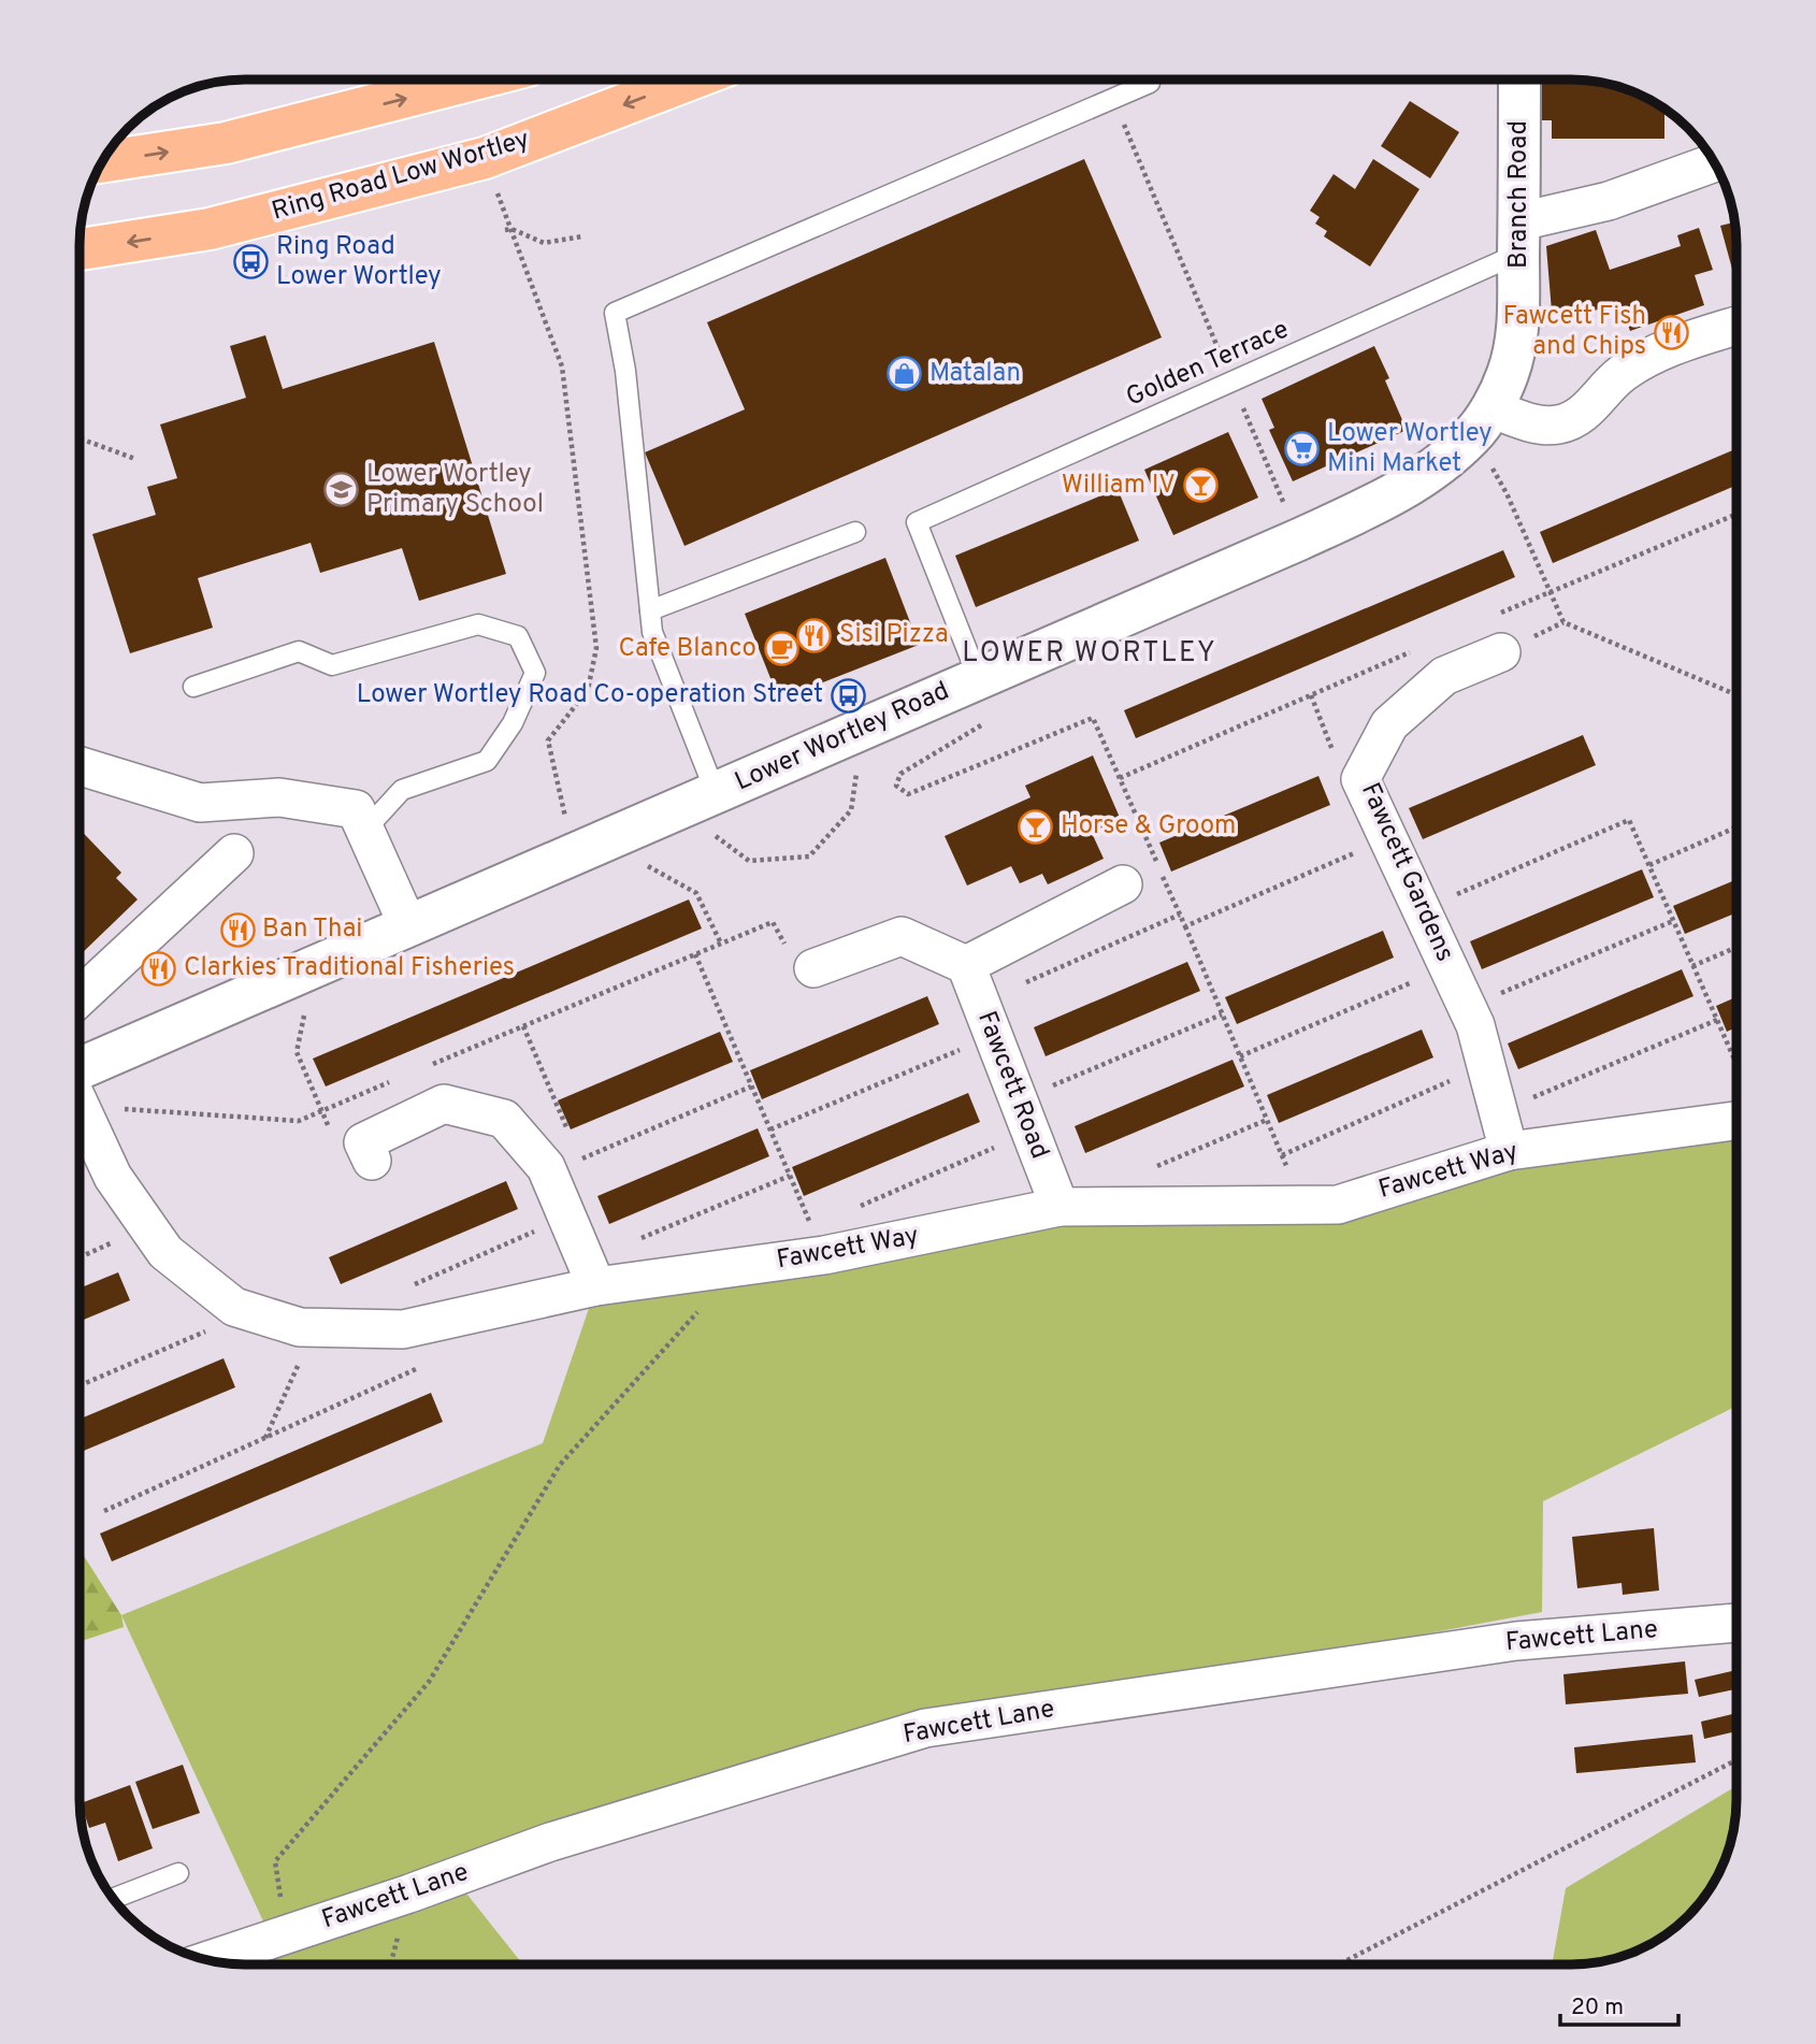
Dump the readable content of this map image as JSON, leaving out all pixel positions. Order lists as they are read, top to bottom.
{
  "streets": {
    "highway": ["Ring Road Low Wortley"],
    "street": [
      "Branch Road",
      "Lower Wortley Road",
      "Fawcett Gardens",
      "Fawcett Road",
      "Fawcett Way",
      "Fawcett Lane"
    ],
    "lane": ["Golden Terrace"]
  },
  "crossings": [
    ["Branch Road", "Golden Terrace"],
    ["Branch Road", "Lower Wortley Road"],
    ["Golden Terrace", "Lower Wortley Road"],
    ["Fawcett Gardens", "Fawcett Way"],
    ["Fawcett Road", "Fawcett Way"]
  ],
  "districts": ["LOWER WORTLEY"],
  "places": {
    "bus stop": ["Ring Road Lower Wortley", "Lower Wortley Road Co-operation Street"],
    "restaurant": [
      "Fawcett Fish and Chips",
      "Sisi Pizza",
      "Ban Thai",
      "Clarkies Traditional Fisheries"
    ],
    "shop": ["Matalan"],
    "supermarket": ["Lower Wortley Mini Market"],
    "bar": ["William IV", "Horse & Groom"],
    "school or university": ["Lower Wortley Primary School"],
    "cafe": ["Cafe Blanco"]
  },
  "scale_bar": "20 m"
}
